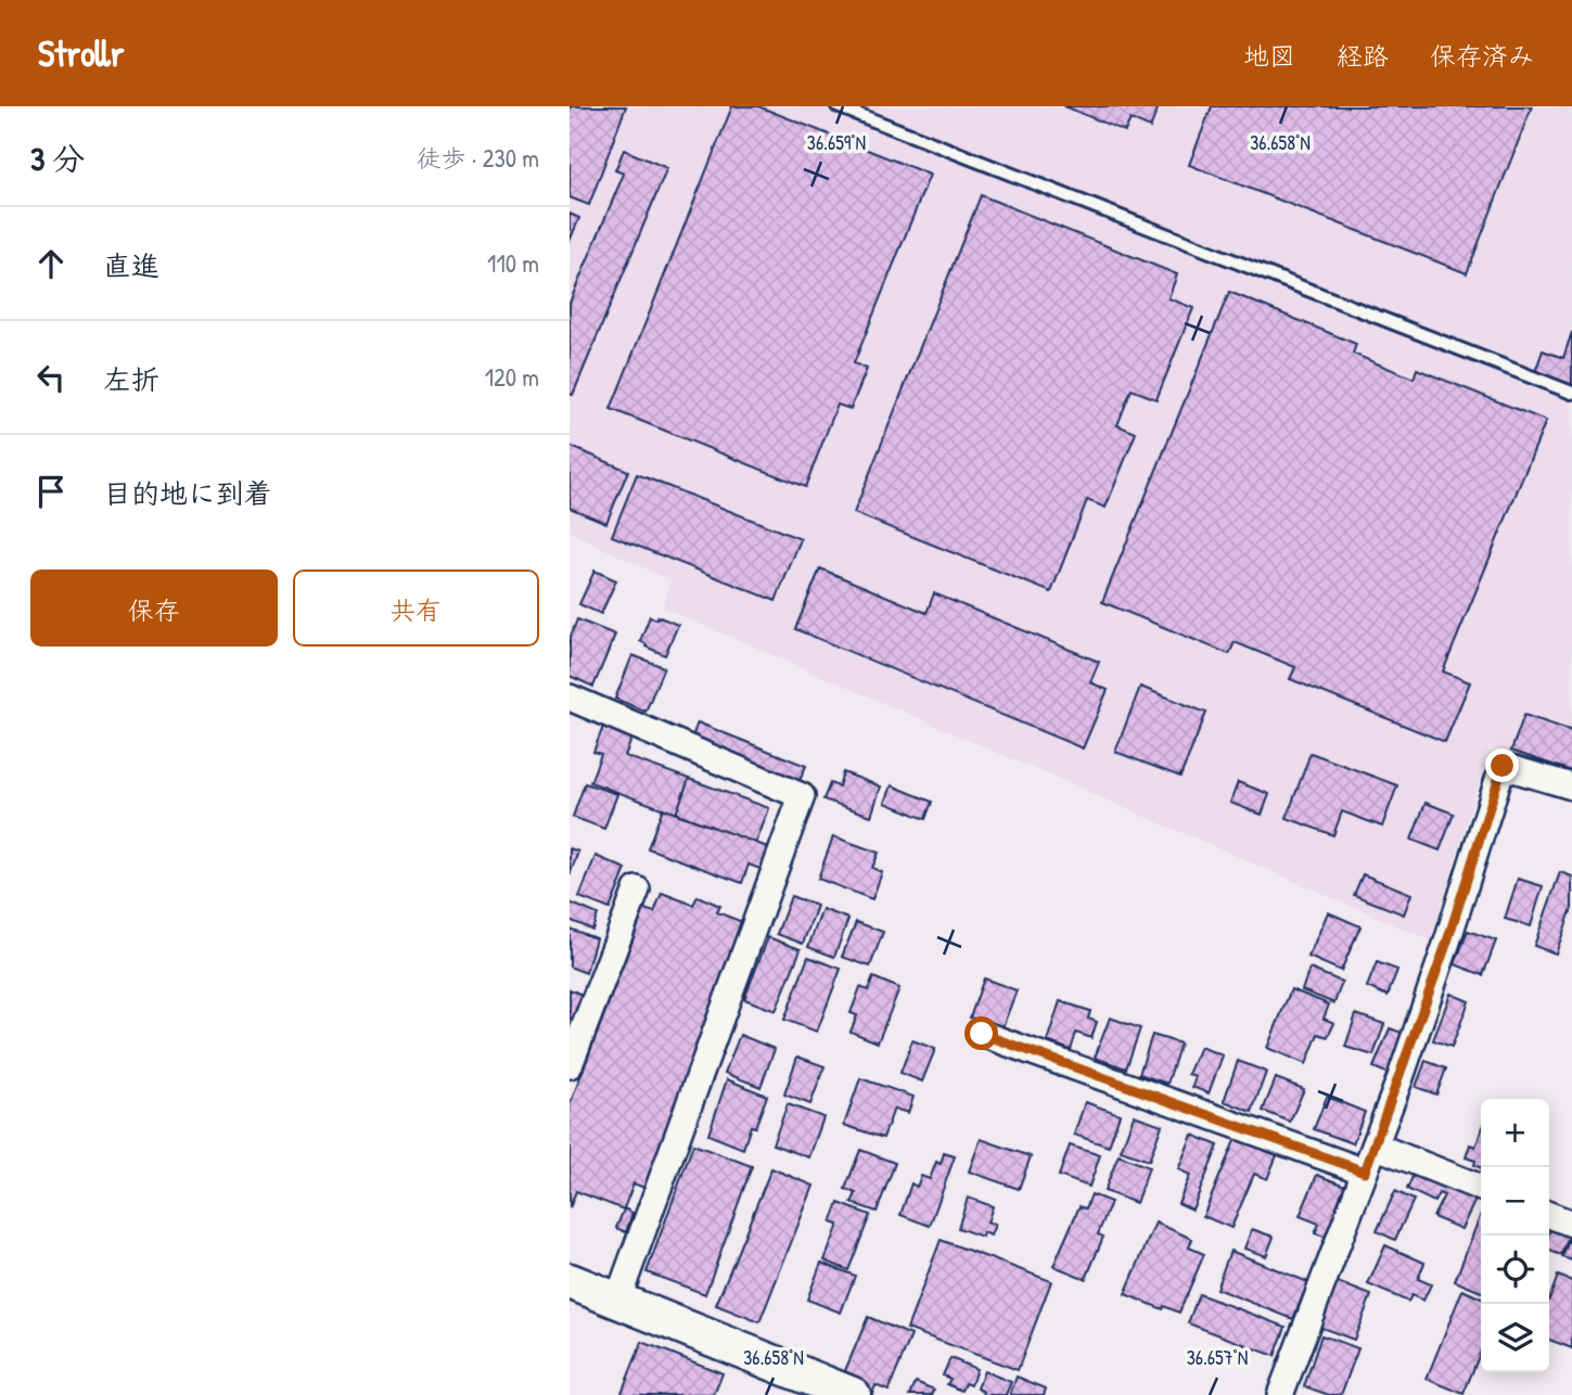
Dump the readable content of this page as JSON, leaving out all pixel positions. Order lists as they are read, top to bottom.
{
  "page": {
    "header": "Strollr",
    "nav": ["地図", "経路", "保存済み"],
    "heading": ["3 分", "徒歩 · 230 m"],
    "list": [
      ["直進", "110 m"],
      ["左折", "120 m"],
      "目的地に到着"
    ],
    "buttons": ["保存", "共有"],
    "map_buttons": ["+", "−"]
  },
  "coordinates": ["36.659°N", "36.658°N", "36.657°N"]
}
